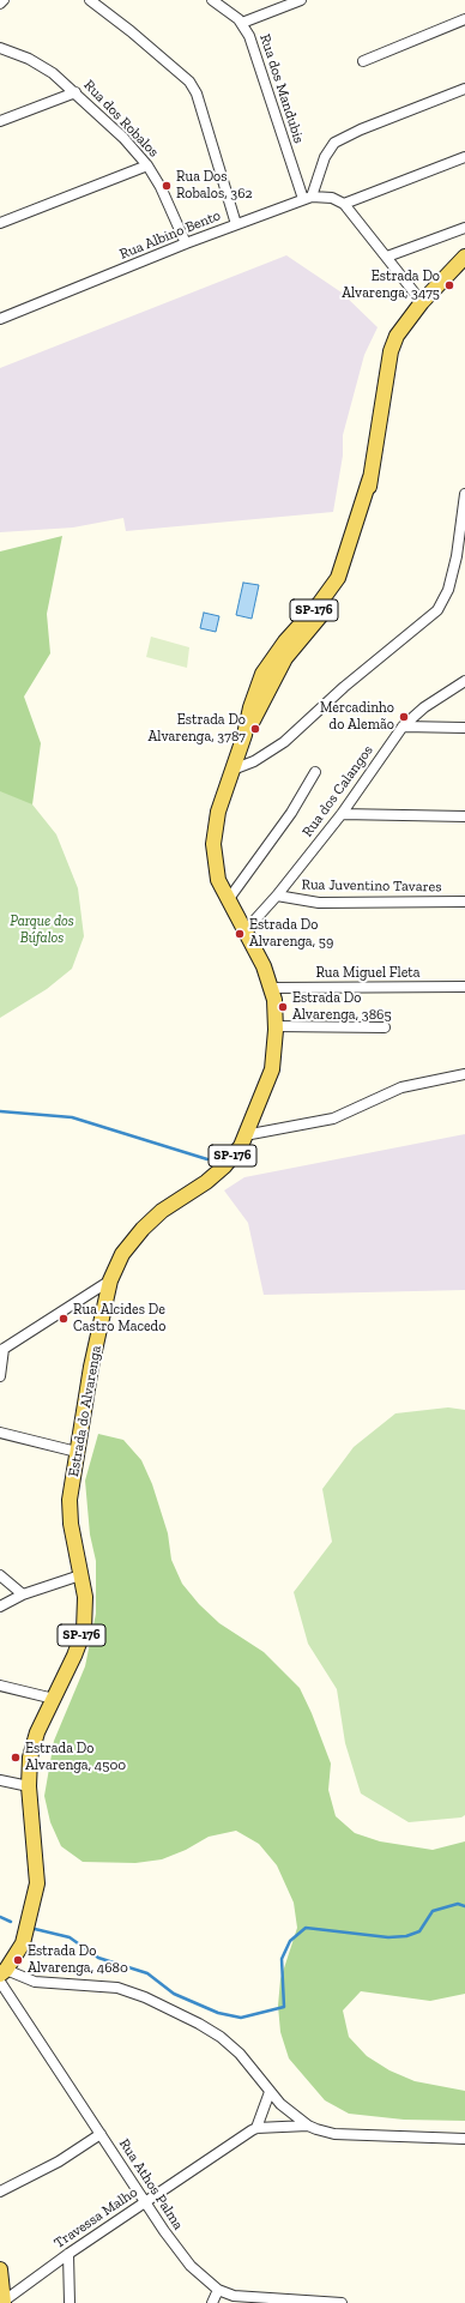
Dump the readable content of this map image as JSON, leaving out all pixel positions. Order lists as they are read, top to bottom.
{
  "streets": {
    "main road": ["SP-176", "Estrada do Alvarenga"],
    "street": [
      "Rua dos Mandubis",
      "Rua dos Robalos",
      "Rua Albino Bento",
      "Rua dos Calangos",
      "Rua Juventino Tavares",
      "Rua Miguel Fleta",
      "Rua Athos Palma",
      "Travessa Malho"
    ]
  },
  "crossings": [
    ["Rua dos Mandubis", "Rua Albino Bento"],
    ["Rua dos Robalos", "Rua Albino Bento"],
    ["Rua dos Calangos", "Rua Juventino Tavares"],
    ["Rua dos Calangos", "Estrada do Alvarenga"],
    ["Rua Miguel Fleta", "Estrada do Alvarenga"],
    ["Estrada do Alvarenga", "Rua Athos Palma"],
    ["Rua Athos Palma", "Travessa Malho"]
  ],
  "parks": ["Parque dos Búfalos"],
  "places": [
    "Rua Dos Robalos, 362",
    "Estrada Do Alvarenga, 3475",
    "Mercadinho do Alemão",
    "Estrada Do Alvarenga, 3787",
    "Estrada Do Alvarenga, 59",
    "Estrada Do Alvarenga, 3865",
    "Rua Alcides De Castro Macedo",
    "Estrada Do Alvarenga, 4500",
    "Estrada Do Alvarenga, 4680"
  ]
}
